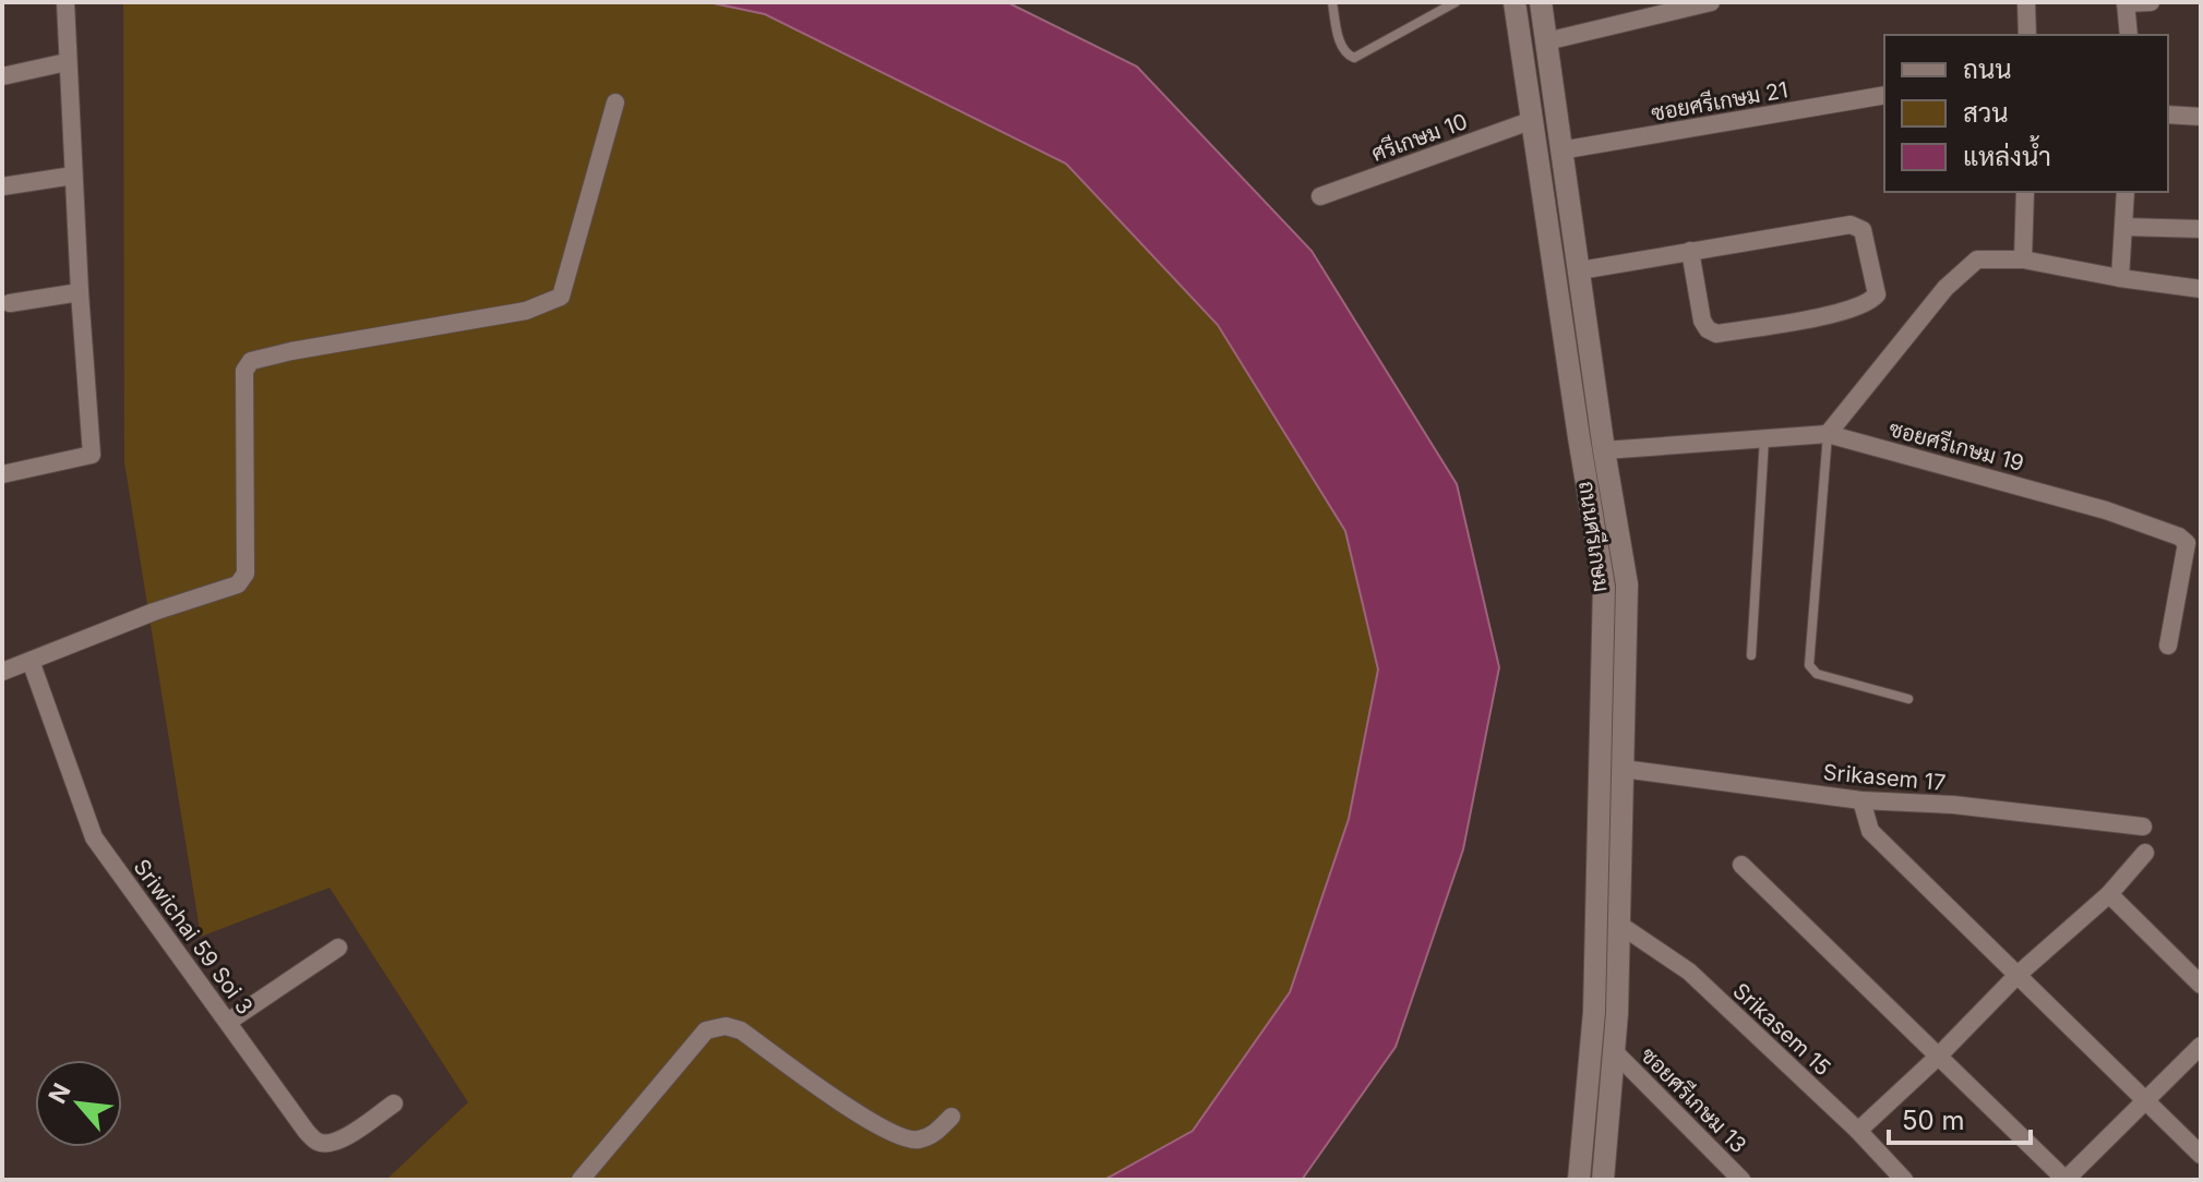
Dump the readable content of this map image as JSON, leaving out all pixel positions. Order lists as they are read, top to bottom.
{
  "streets": {
    "main road": ["ถนนศรีเกษม"],
    "street": [
      "ซอยศรีเกษม 21",
      "ศรีเกษม 10",
      "ซอยศรีเกษม 19",
      "Srikasem 17",
      "Sriwichai 59 Soi 3",
      "Srikasem 15",
      "ซอยศรีเกษม 13"
    ]
  },
  "crossings": [
    ["ซอยศรีเกษม 21", "ถนนศรีเกษม"],
    ["ศรีเกษม 10", "ถนนศรีเกษม"],
    ["ซอยศรีเกษม 19", "ถนนศรีเกษม"],
    ["ถนนศรีเกษม", "Srikasem 17"],
    ["ถนนศรีเกษม", "Srikasem 15"],
    ["ถนนศรีเกษม", "ซอยศรีเกษม 13"]
  ],
  "legend": ["ถนน", "สวน", "แหล่งน้ำ"],
  "scale_bar": "50 m",
  "north": "top left"
}
